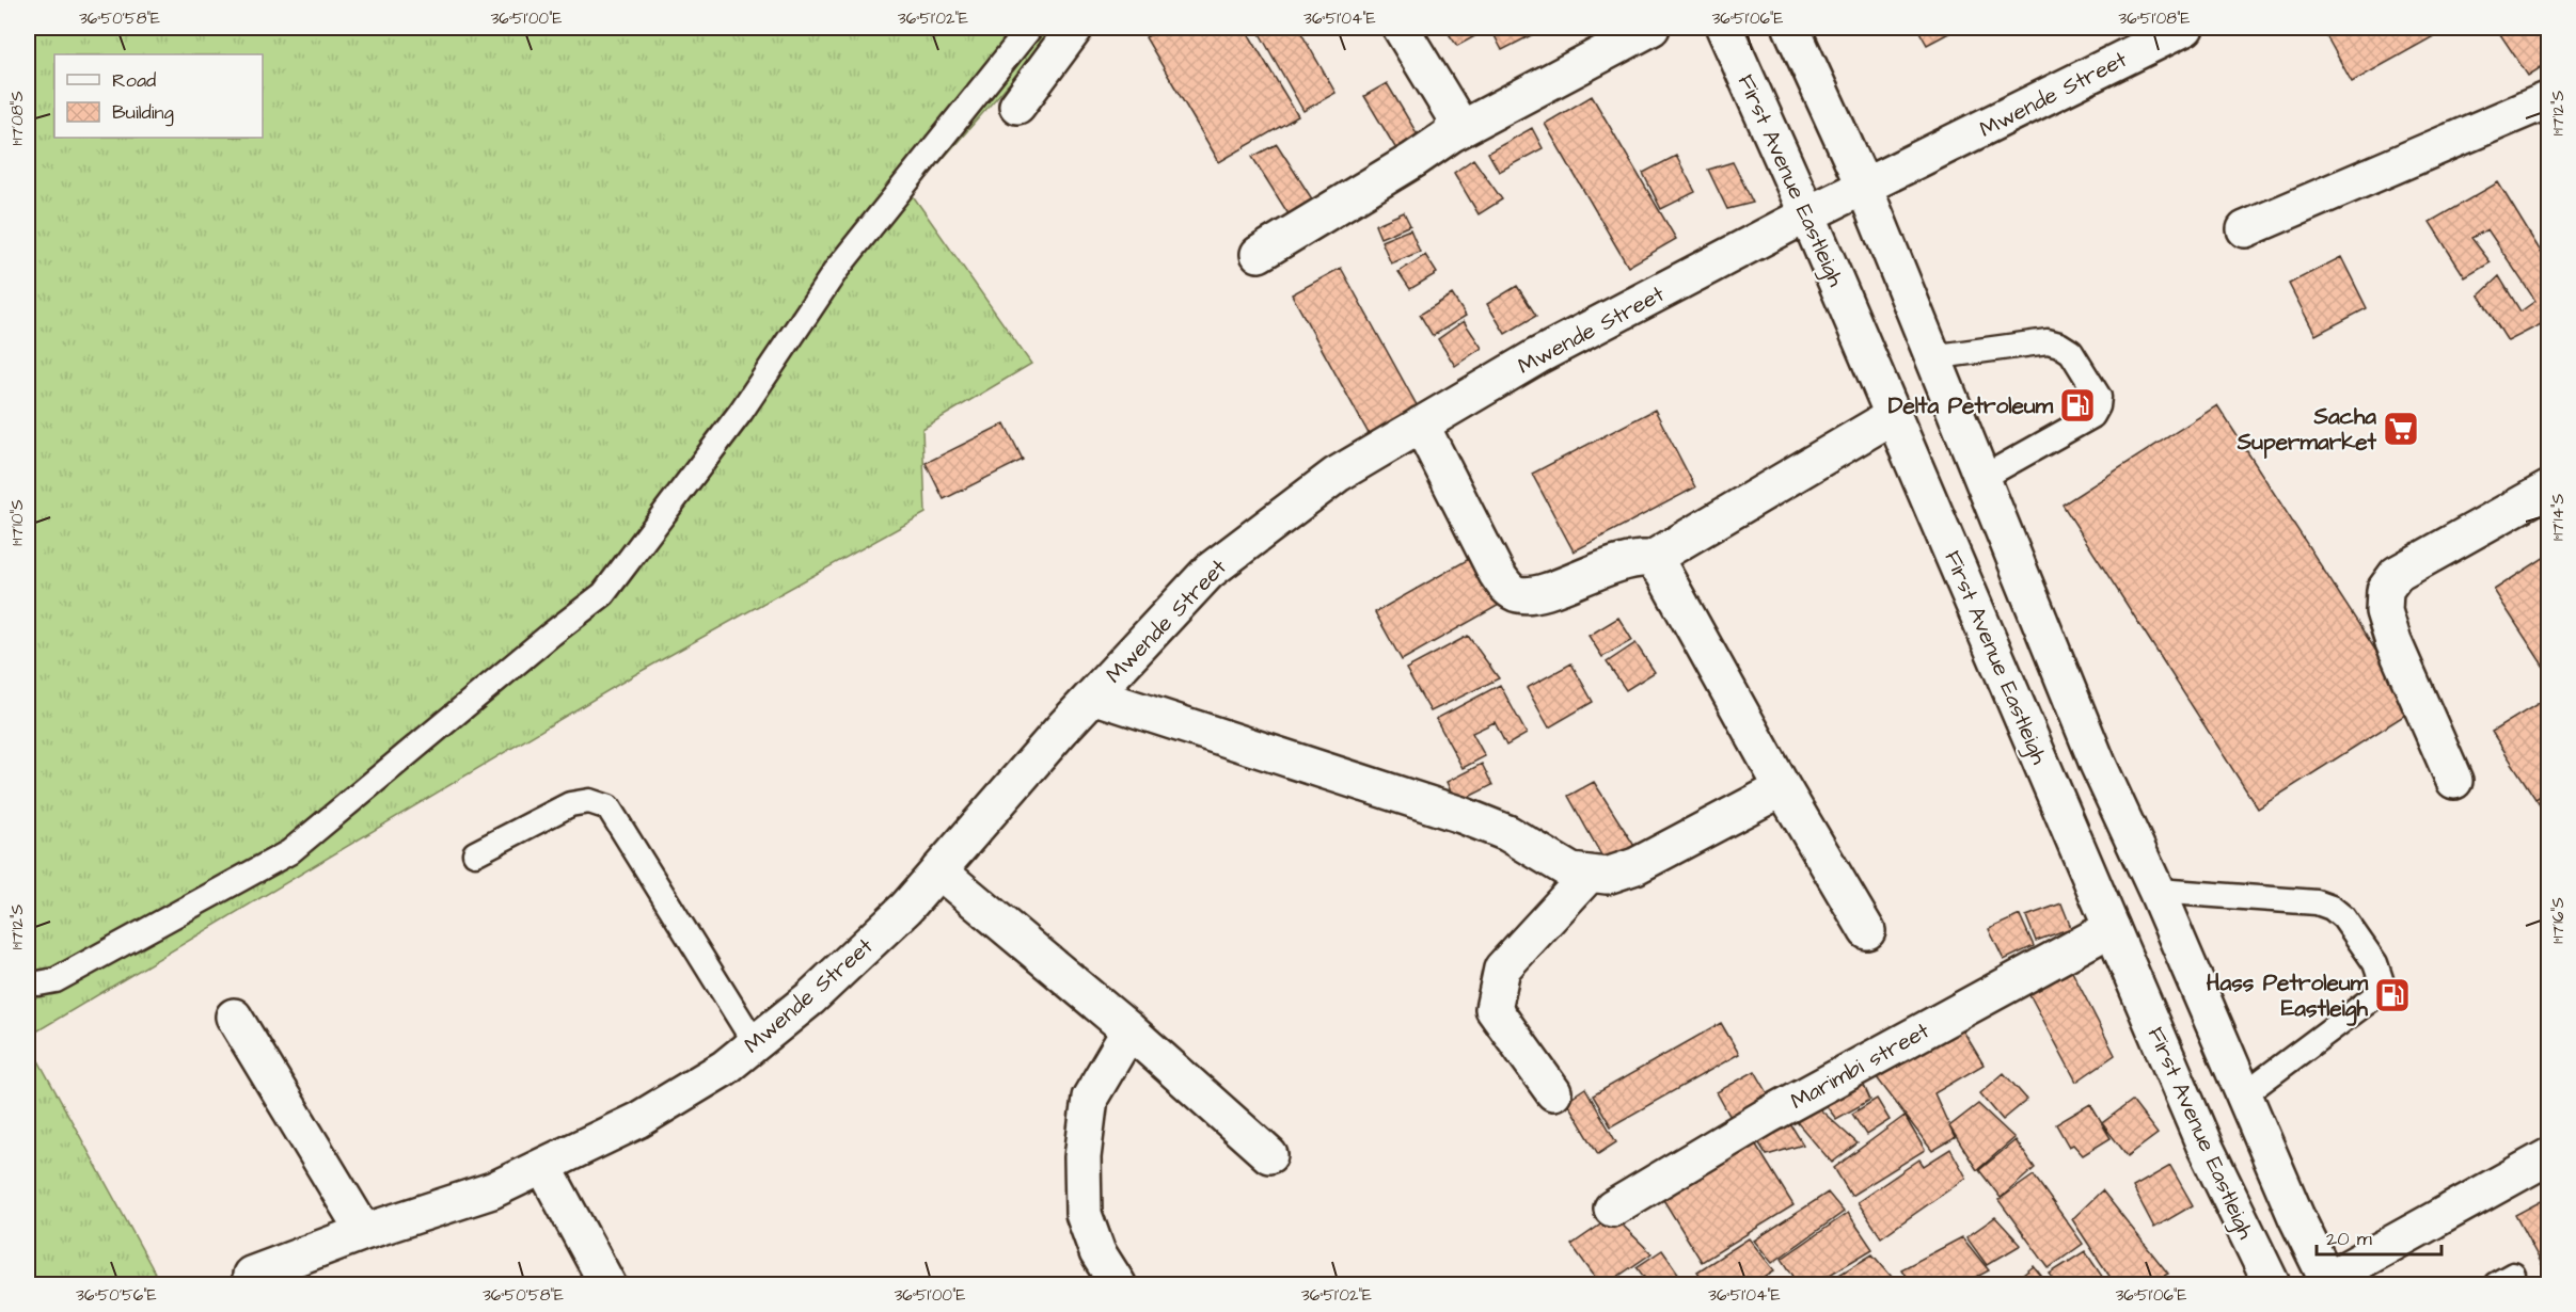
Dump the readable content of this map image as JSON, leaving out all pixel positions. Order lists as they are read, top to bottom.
{
  "streets": {
    "street": ["Mwende Street", "First Avenue Eastleigh", "Marimbi street"]
  },
  "crossings": [
    ["Mwende Street", "First Avenue Eastleigh"],
    ["First Avenue Eastleigh", "Marimbi street"]
  ],
  "places": {
    "fuel station": ["Delta Petroleum", "Hass Petroleum Eastleigh"],
    "supermarket": ["Sacha Supermarket"]
  },
  "legend": ["Road", "Building"],
  "scale_bar": "20 m",
  "coordinates": [
    "36°50'58\"E",
    "36°51'00\"E",
    "36°51'02\"E",
    "36°51'04\"E",
    "36°51'06\"E",
    "36°51'08\"E",
    "1°17'12\"S",
    "1°17'08\"S",
    "1°17'14\"S",
    "1°17'10\"S",
    "1°17'16\"S",
    "36°50'56\"E"
  ]
}
